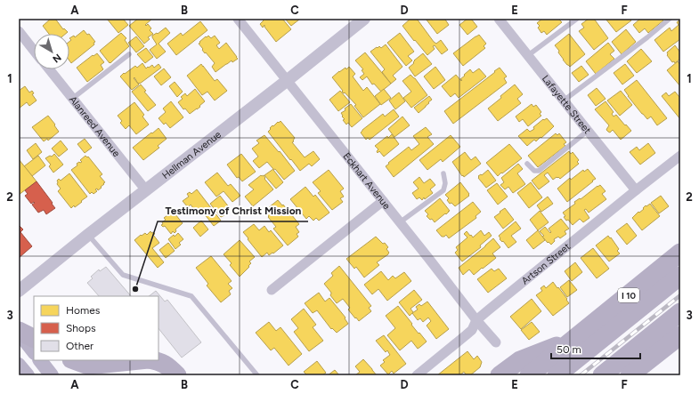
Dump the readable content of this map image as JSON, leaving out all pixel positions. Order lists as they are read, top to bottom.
{
  "streets": {
    "highway": ["I 10"],
    "street": [
      "Lafayette Street",
      "Alanreed Avenue",
      "Hellman Avenue",
      "Eckhart Avenue",
      "Artson Street"
    ]
  },
  "crossings": [
    ["Lafayette Street", "Artson Street"],
    ["Alanreed Avenue", "Hellman Avenue"],
    ["Hellman Avenue", "Eckhart Avenue"],
    ["Eckhart Avenue", "Artson Street"]
  ],
  "places": ["Testimony of Christ Mission"],
  "legend": ["Homes", "Shops", "Other"],
  "scale_bar": "50 m",
  "north": "bottom right",
  "grid": {
    "columns": [
      "A",
      "B",
      "C",
      "D",
      "E",
      "F"
    ],
    "rows": ["1", "2", "3"]
  }
}
